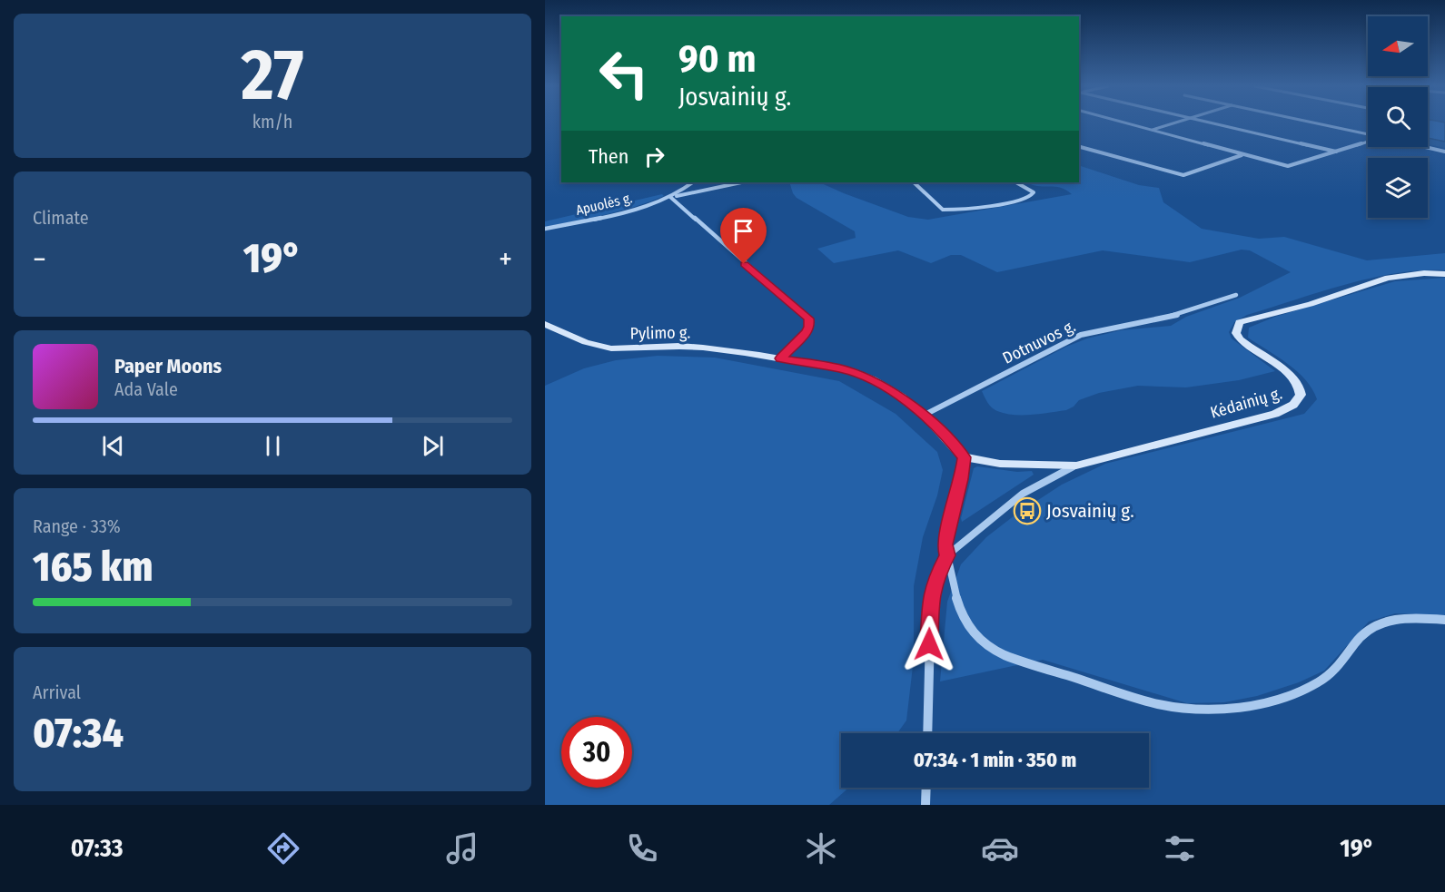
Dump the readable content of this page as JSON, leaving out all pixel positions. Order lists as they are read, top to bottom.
{
  "streets": {
    "main road": ["Pylimo g.", "Kėdainių g."],
    "street": ["Apuolės g.", "Dotnuvos g."]
  },
  "places": {
    "bus stop": ["Josvainių g."]
  },
  "north": "left",
  "page": {
    "tile": [
      ["27", "km/h"],
      "Climate",
      ["Range · 33%", "165 km"],
      ["Arrival", "07:34"]
    ],
    "turn": ["90 m", "Josvainių g."],
    "then": "Then",
    "heat": ["−", "19°", "+"],
    "song": ["Paper Moons", "Ada Vale"],
    "limit": "30",
    "trip": "07:34 · 1 min · 350 m",
    "tabs": ["07:33", "19°"]
  }
}
